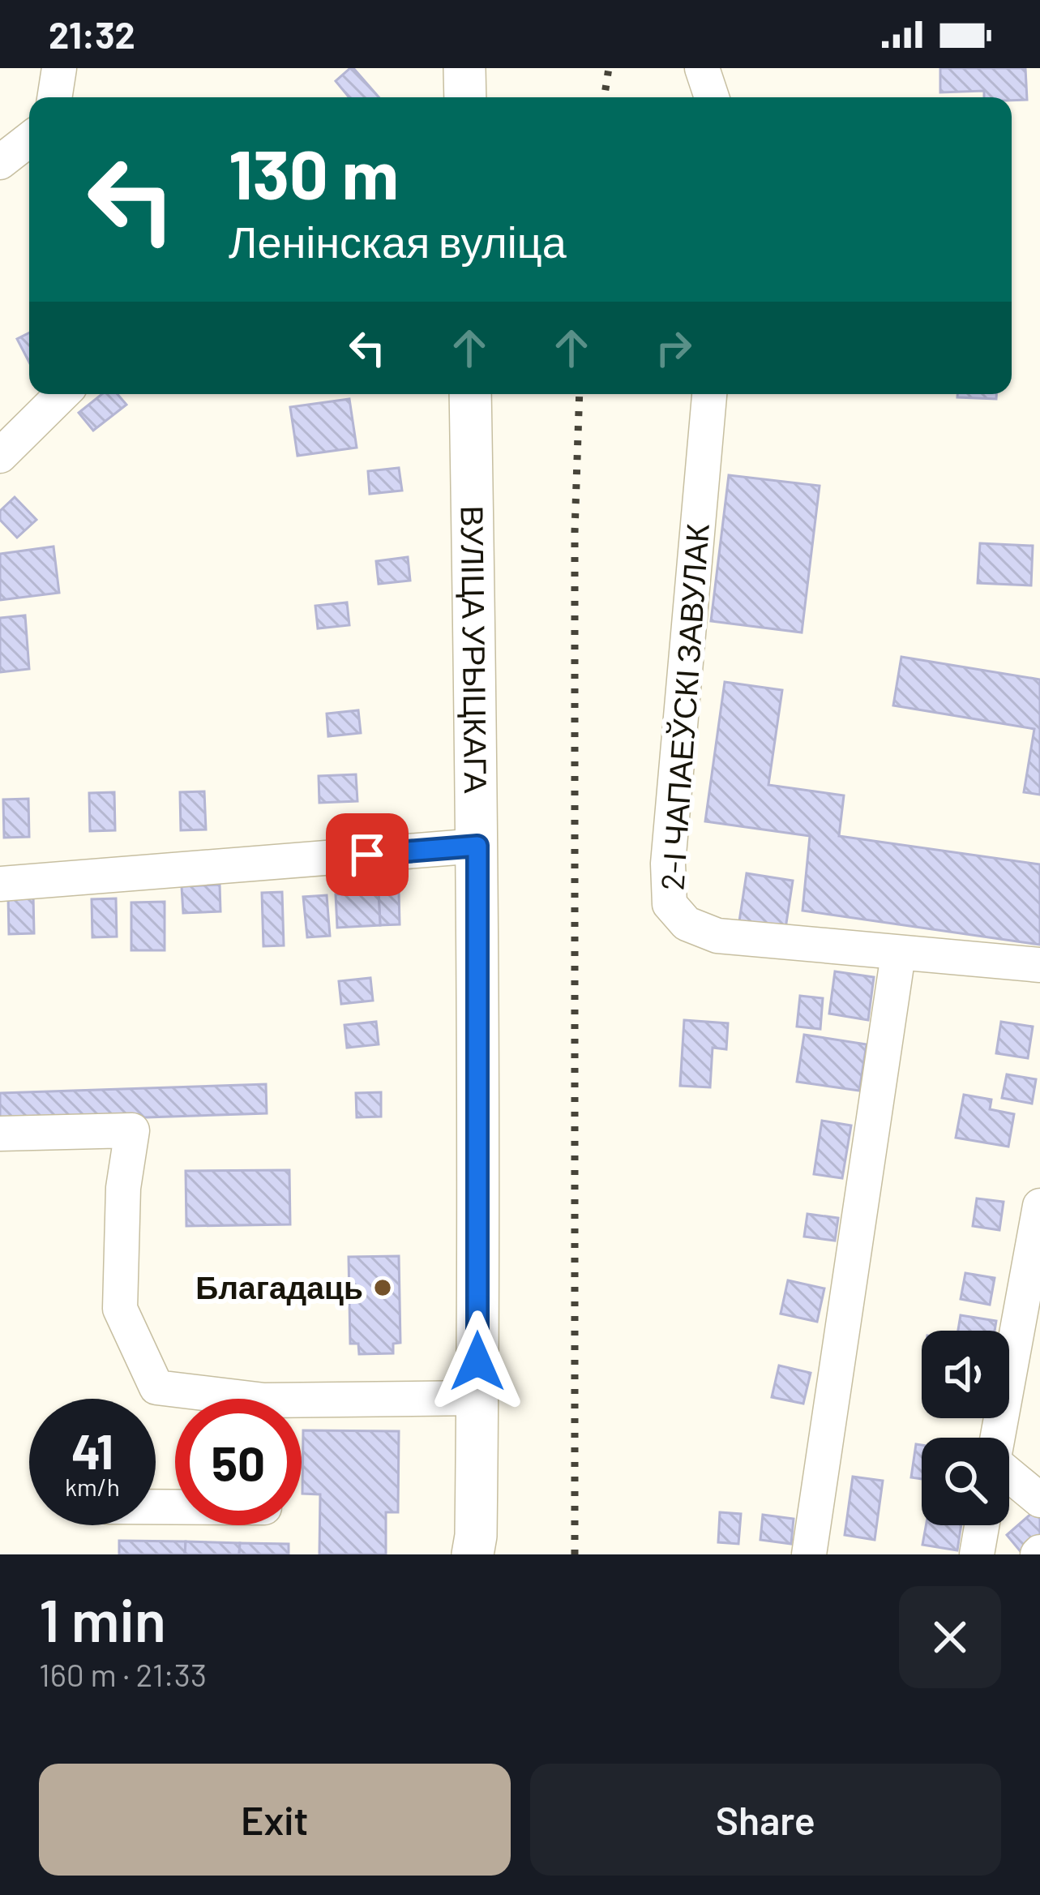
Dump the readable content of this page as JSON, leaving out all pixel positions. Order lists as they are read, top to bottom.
{
  "streets": {
    "main road": ["ВУЛІЦА УРЫЦКАГА"],
    "street": ["2-І ЧАПАЕЎСКІ ЗАВУЛАК"]
  },
  "places": ["Благадаць"],
  "page": {
    "status": "21:32",
    "turn": ["130 m", "Ленінская вуліца"],
    "speed": "41 km/h",
    "limit": "50",
    "heading": ["1 min", "160 m · 21:33"],
    "buttons": ["Exit", "Share"]
  }
}
